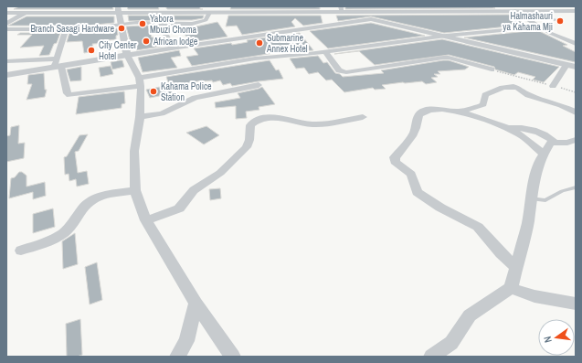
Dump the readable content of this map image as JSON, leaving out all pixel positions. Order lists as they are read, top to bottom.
{
  "places": [
    "Halmashauri ya Kahama Mji",
    "Yabora Mbuzi Choma",
    "Branch Sasagi Hardware",
    "African lodge",
    "Submarine Annex Hotel",
    "City Center Hotel",
    "Kahama Police Station"
  ],
  "north": "left"
}
